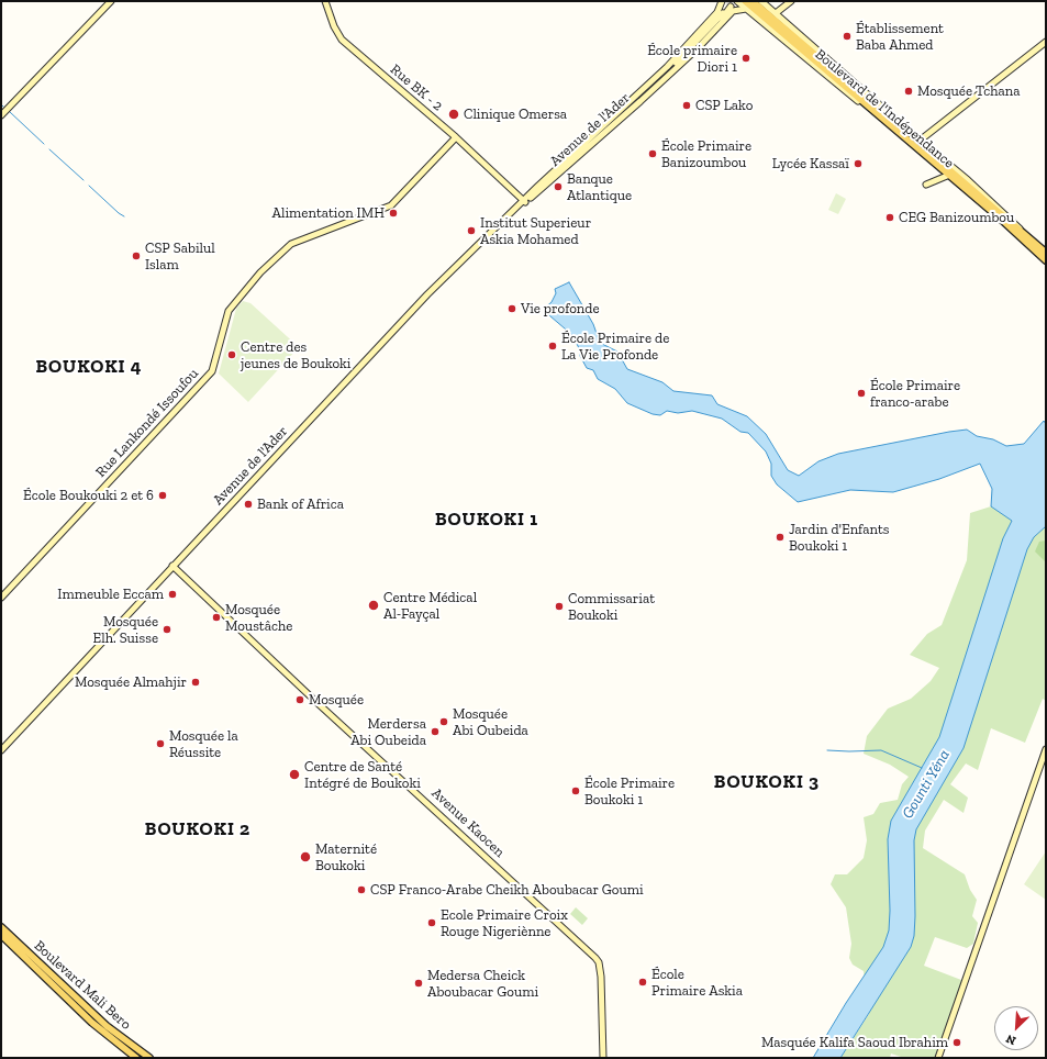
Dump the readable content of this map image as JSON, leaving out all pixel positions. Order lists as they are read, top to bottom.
{
  "streets": {
    "main road": ["Boulevard de l'Indépendance", "Boulevard Mali Bero"],
    "street": [
      "Rue BK - 2",
      "Avenue de l'Ader",
      "Rue Lankondé Issoufou",
      "Avenue Kaocen"
    ]
  },
  "crossings": [
    ["Rue BK - 2", "Avenue de l'Ader"],
    ["Rue BK - 2", "Rue Lankondé Issoufou"],
    ["Boulevard de l'Indépendance", "Avenue de l'Ader"],
    ["Avenue de l'Ader", "Avenue Kaocen"]
  ],
  "districts": [
    "BOUKOKI 4",
    "BOUKOKI 1",
    "BOUKOKI 3",
    "BOUKOKI 2"
  ],
  "water": ["Gounti Yéna"],
  "places": [
    "Établissement Baba Ahmed",
    "École primaire Diori 1",
    "Mosquée Tchana",
    "CSP Lako",
    "Clinique Omersa",
    "École Primaire Banizoumbou",
    "Lycée Kassaï",
    "Banque Atlantique",
    "Alimentation IMH",
    "CEG Banizoumbou",
    "Institut Superieur Askia Mohamed",
    "CSP Sabilul Islam",
    "Vie profonde",
    "École Primaire de La Vie Profonde",
    "Centre des jeunes de Boukoki",
    "École Primaire franco-arabe",
    "École Boukouki 2 et 6",
    "Bank of Africa",
    "Jardin d'Enfants Boukoki 1",
    "Immeuble Eccam",
    "Centre Médical Al-Fayçal",
    "Commissariat Boukoki",
    "Mosquée Moustâche",
    "Mosquée Elh. Suisse",
    "Mosquée Almahjir",
    "Mosquée",
    "Mosquée Abi Oubeida",
    "Merdersa Abi Oubeida",
    "Mosquée la Réussite",
    "Centre de Santé Intégré de Boukoki",
    "École Primaire Boukoki 1",
    "Maternité Boukoki",
    "CSP Franco-Arabe Cheikh Aboubacar Goumi",
    "Ecole Primaire Croix Rouge Nigeriènne",
    "École Primaire Askia",
    "Medersa Cheick Aboubacar Goumi",
    "Masquée Kalifa Saoud Ibrahim"
  ],
  "north": "bottom left"
}
